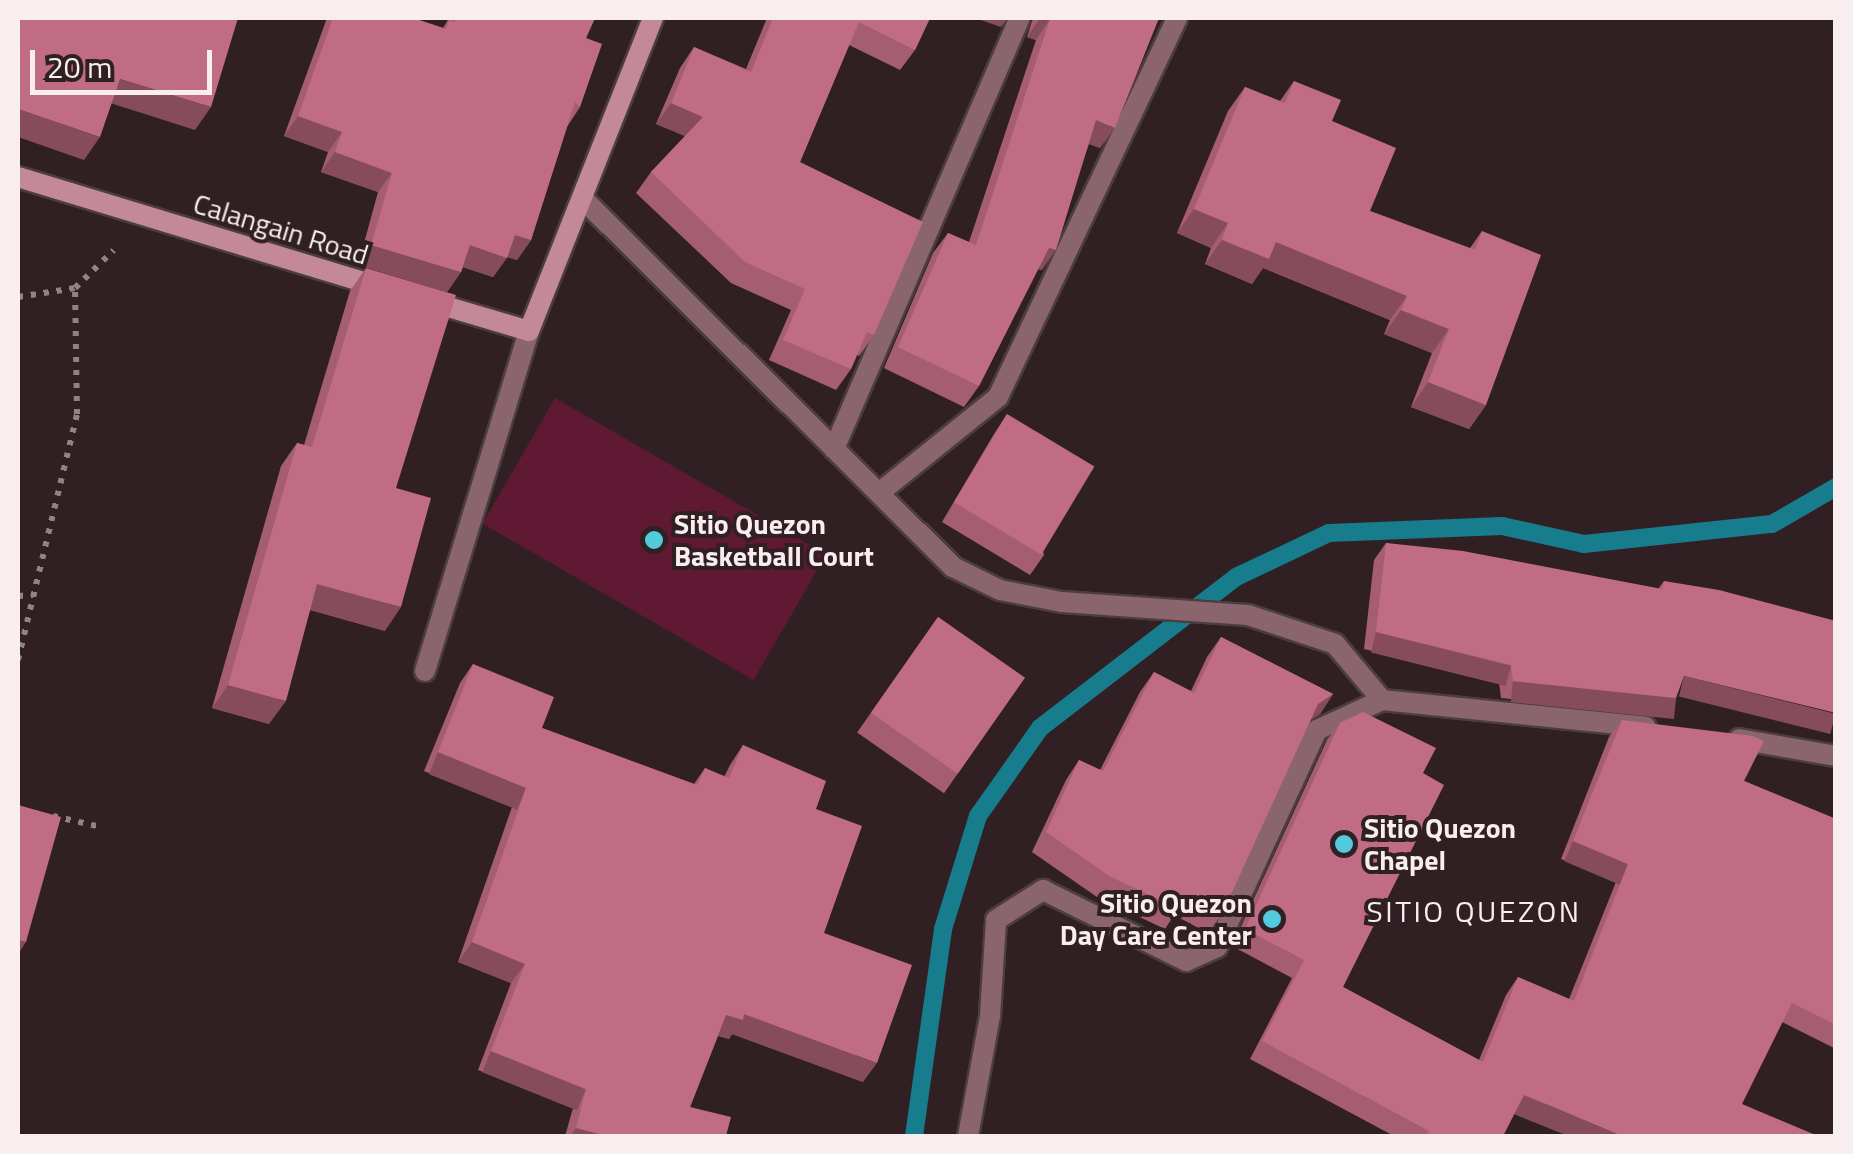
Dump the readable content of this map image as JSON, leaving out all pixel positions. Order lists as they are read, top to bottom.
{
  "streets": {
    "street": ["Calangain Road"]
  },
  "districts": ["SITIO QUEZON"],
  "places": ["Sitio Quezon Basketball Court", "Sitio Quezon Chapel", "Sitio Quezon Day Care Center"],
  "scale_bar": "20 m"
}
